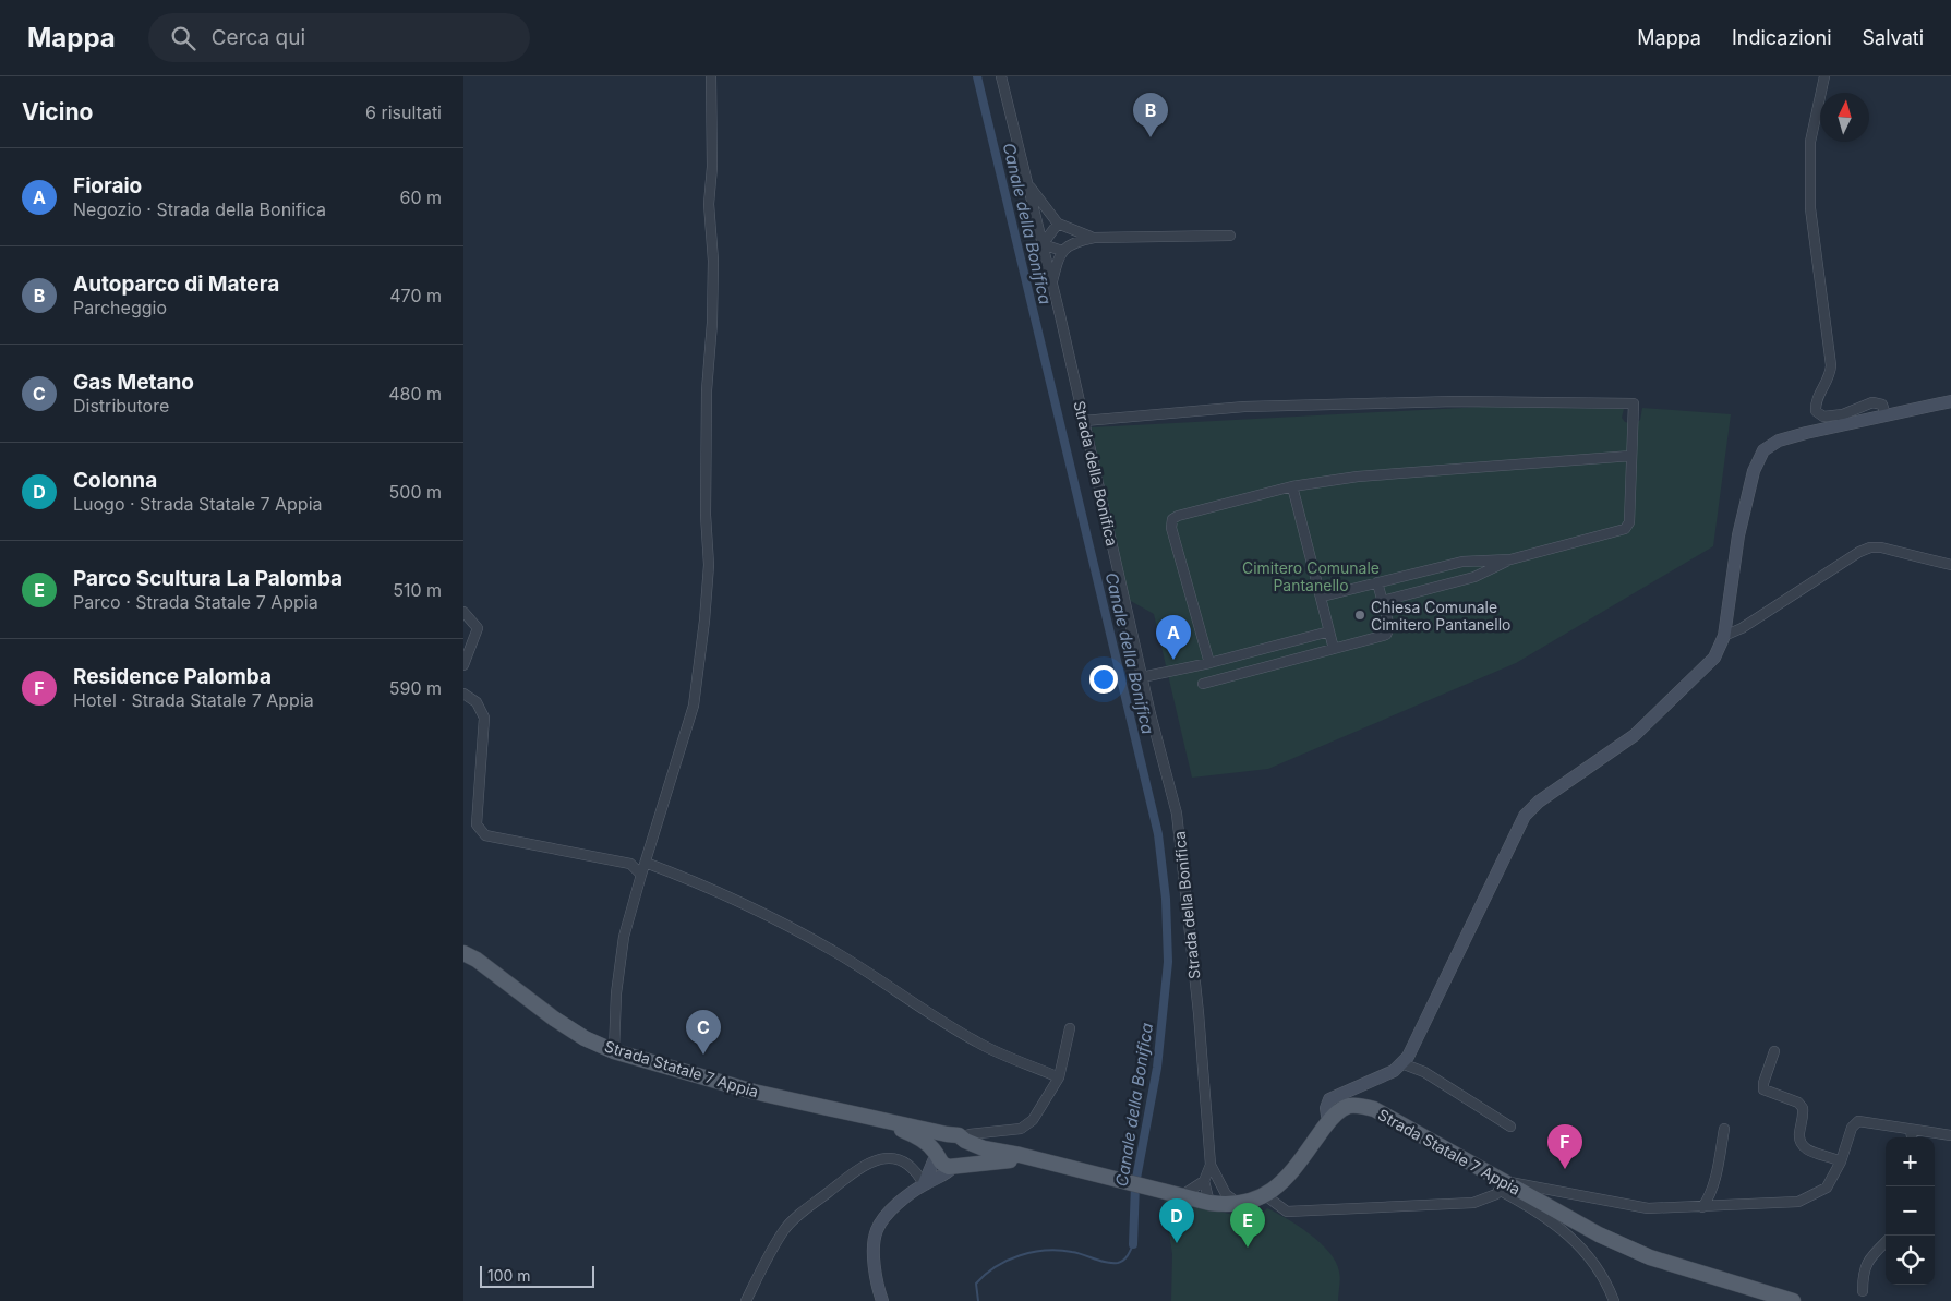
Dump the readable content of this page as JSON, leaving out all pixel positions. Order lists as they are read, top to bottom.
{
  "streets": {
    "main road": ["Strada Statale 7 Appia"],
    "street": ["Strada della Bonifica"]
  },
  "water": ["Canale della Bonifica"],
  "parks": ["Cimitero Comunale Pantanello"],
  "places": ["Chiesa Comunale Cimitero Pantanello"],
  "scale_bar": "100 m",
  "north": "top",
  "page": {
    "header": "Mappa",
    "search": "Cerca qui",
    "nav": ["Mappa", "Indicazioni", "Salvati"],
    "heading": ["Vicino", "6 risultati"],
    "pins": [
      "B",
      "A",
      "C",
      "F",
      "D",
      "E"
    ],
    "list": [
      {
        "mark": "A",
        "name": "Fioraio",
        "note": "Negozio · Strada della Bonifica",
        "value": "60 m"
      },
      {
        "mark": "B",
        "name": "Autoparco di Matera",
        "note": "Parcheggio",
        "value": "470 m"
      },
      {
        "mark": "C",
        "name": "Gas Metano",
        "note": "Distributore",
        "value": "480 m"
      },
      {
        "mark": "D",
        "name": "Colonna",
        "note": "Luogo · Strada Statale 7 Appia",
        "value": "500 m"
      },
      {
        "mark": "E",
        "name": "Parco Scultura La Palomba",
        "note": "Parco · Strada Statale 7 Appia",
        "value": "510 m"
      },
      {
        "mark": "F",
        "name": "Residence Palomba",
        "note": "Hotel · Strada Statale 7 Appia",
        "value": "590 m"
      }
    ],
    "map_buttons": ["+", "−"],
    "scale": "100 m"
  }
}
